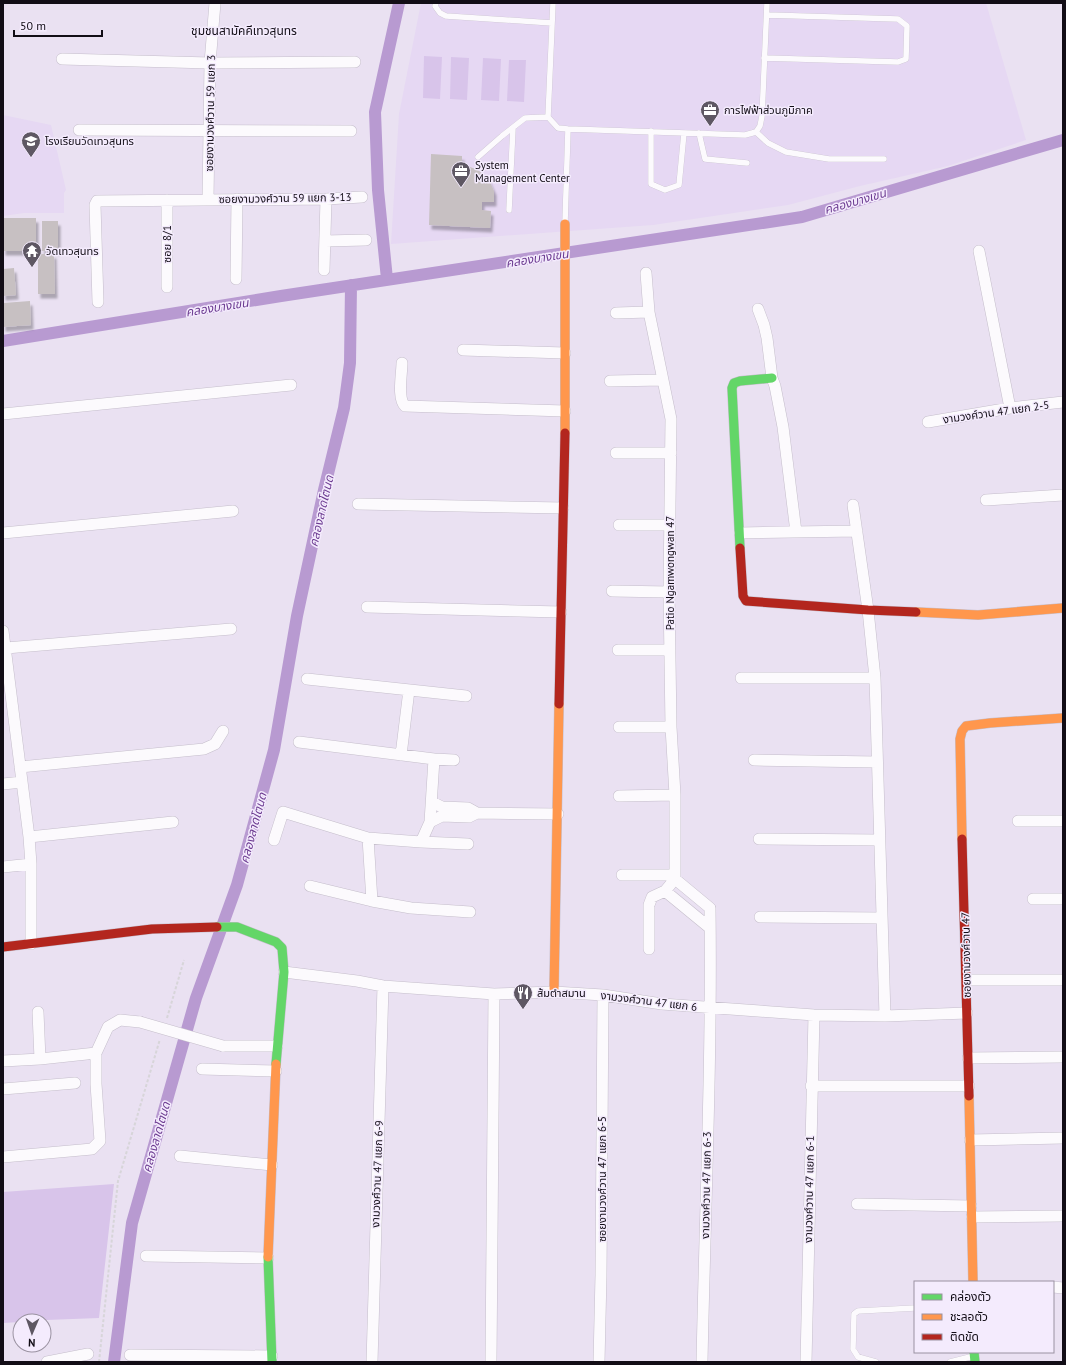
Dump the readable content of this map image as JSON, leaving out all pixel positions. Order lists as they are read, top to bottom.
{
  "streets": {
    "street": [
      "ซอยงามวงศ์วาน 59 แยก 3",
      "ซอยงามวงศ์วาน 59 แยก 3-13",
      "ซอย 8/1",
      "งามวงศ์วาน 47 แยก 2-5",
      "Patio Ngamwongwan 47",
      "ซอยงามวงศ์วาน 47",
      "งามวงศ์วาน 47 แยก 6",
      "งามวงศ์วาน 47 แยก 6-9",
      "ซอยงามวงศ์วาน 47 แยก 6-5",
      "งามวงศ์วาน 47 แยก 6-3",
      "งามวงศ์วาน 47 แยก 6-1"
    ]
  },
  "crossings": [
    ["ซอยงามวงศ์วาน 59 แยก 3", "ซอยงามวงศ์วาน 59 แยก 3-13"],
    ["ซอยงามวงศ์วาน 59 แยก 3-13", "ซอย 8/1"],
    ["Patio Ngamwongwan 47", "งามวงศ์วาน 47 แยก 6-3"],
    ["ซอยงามวงศ์วาน 47", "งามวงศ์วาน 47 แยก 6"],
    ["งามวงศ์วาน 47 แยก 6", "งามวงศ์วาน 47 แยก 6-9"],
    ["งามวงศ์วาน 47 แยก 6", "ซอยงามวงศ์วาน 47 แยก 6-5"],
    ["งามวงศ์วาน 47 แยก 6", "งามวงศ์วาน 47 แยก 6-3"],
    ["งามวงศ์วาน 47 แยก 6", "งามวงศ์วาน 47 แยก 6-1"]
  ],
  "districts": ["ชุมชนสามัคคีเทวสุนทร"],
  "water": ["คลองบางเขน", "คลองลาดโตนด"],
  "places": {
    "office": ["การไฟฟ้าส่วนภูมิภาค", "System Management Center"],
    "school or university": ["โรงเรียนวัดเทวสุนทร"],
    "temple": ["วัดเทวสุนทร"],
    "restaurant": ["ส้มตำสมาน"]
  },
  "legend": ["คล่องตัว", "ชะลอตัว", "ติดขัด"],
  "scale_bar": "50 m",
  "north": "bottom"
}
